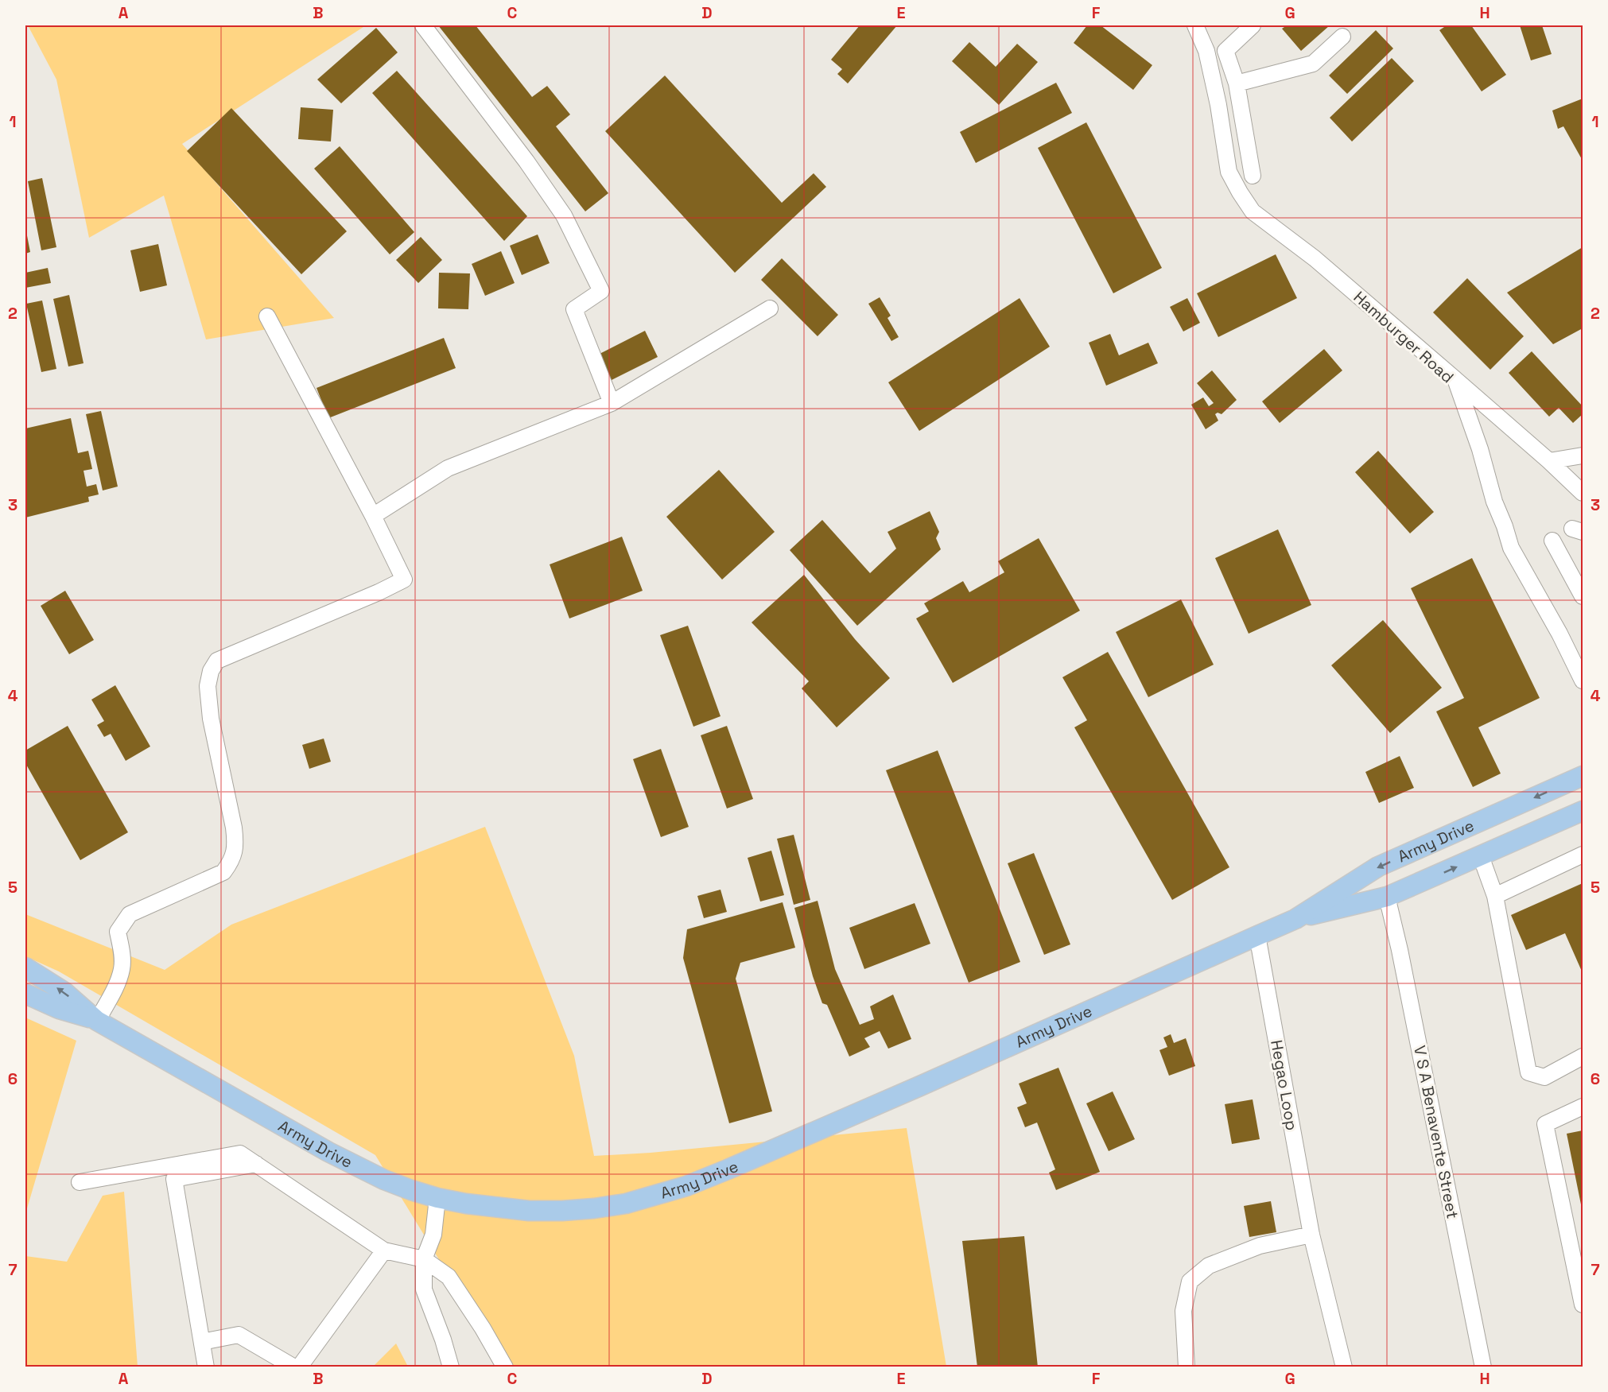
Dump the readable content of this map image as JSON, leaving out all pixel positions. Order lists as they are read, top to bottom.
{
  "streets": {
    "main road": ["Army Drive"],
    "street": ["Hamburger Road", "Hegao Loop", "V S A Benavente Street"]
  },
  "crossings": [
    ["Army Drive", "Hegao Loop"],
    ["Army Drive", "V S A Benavente Street"]
  ],
  "grid": {
    "columns": [
      "A",
      "B",
      "C",
      "D",
      "E",
      "F",
      "G",
      "H"
    ],
    "rows": [
      "1",
      "2",
      "3",
      "4",
      "5",
      "6",
      "7"
    ]
  }
}
